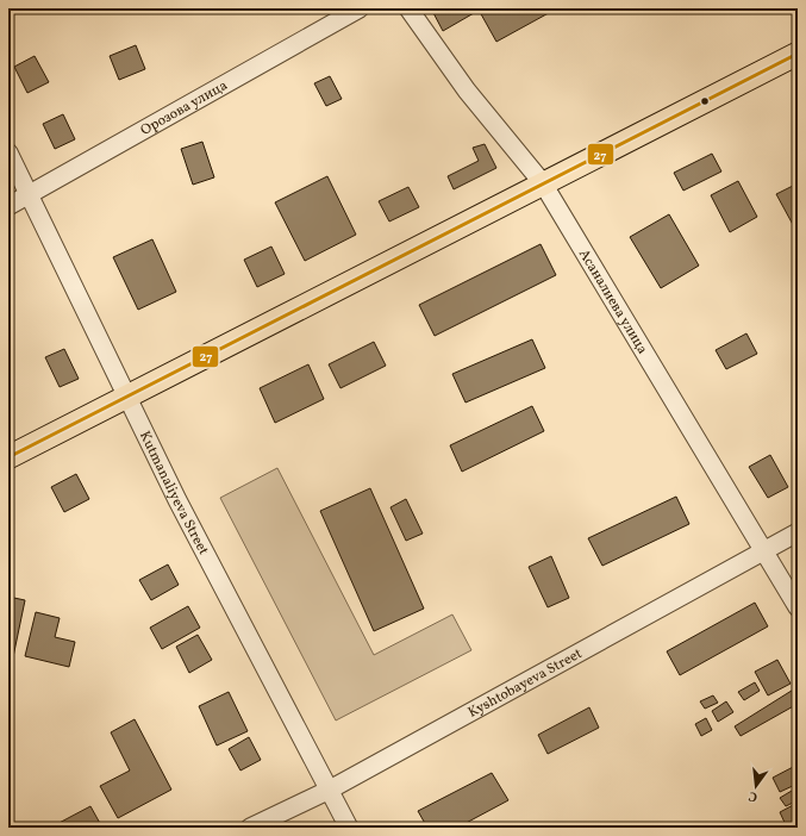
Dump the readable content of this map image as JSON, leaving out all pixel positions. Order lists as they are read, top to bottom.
{
  "streets": {
    "street": [
      "Орозова улица",
      "Асаналиева улица",
      "Kutmanaliyeva Street",
      "Kyshtobayeva Street"
    ]
  },
  "crossings": [
    ["Орозова улица", "Kutmanaliyeva Street"],
    ["Асаналиева улица", "Kyshtobayeva Street"],
    ["Kutmanaliyeva Street", "Kyshtobayeva Street"]
  ],
  "lines": ["transit line 27"],
  "north": "bottom"
}
